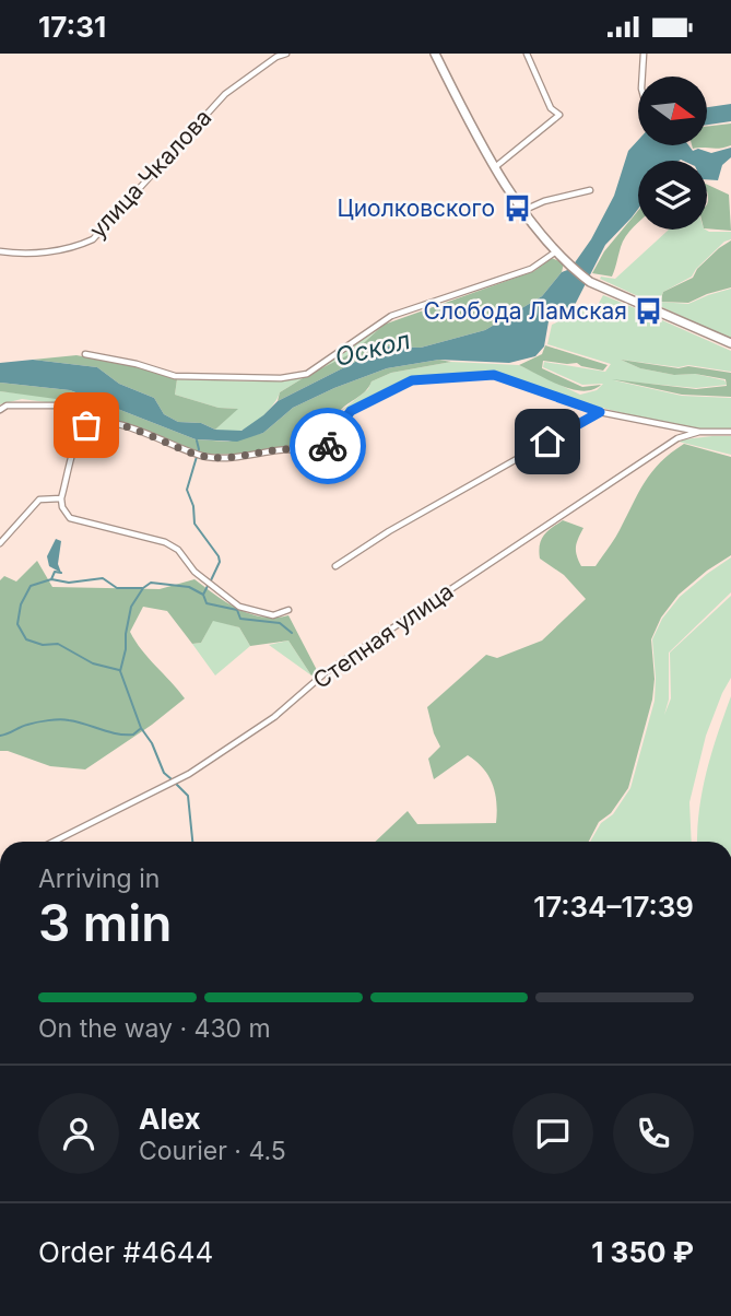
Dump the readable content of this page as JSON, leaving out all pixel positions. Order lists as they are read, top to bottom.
{
  "streets": {
    "street": ["улица Чкалова", "Степная улица"]
  },
  "water": ["Оскол"],
  "places": {
    "bus stop": ["Циолковского", "Слобода Ламская"]
  },
  "north": "right",
  "page": {
    "status": "17:31",
    "heading": ["3 min", "Arriving in", "17:34–17:39"],
    "panel": [
      "Alex",
      "Courier · 4.5",
      "Order #4644",
      "1 350 ₽"
    ],
    "bar": "On the way · 430 m"
  }
}
